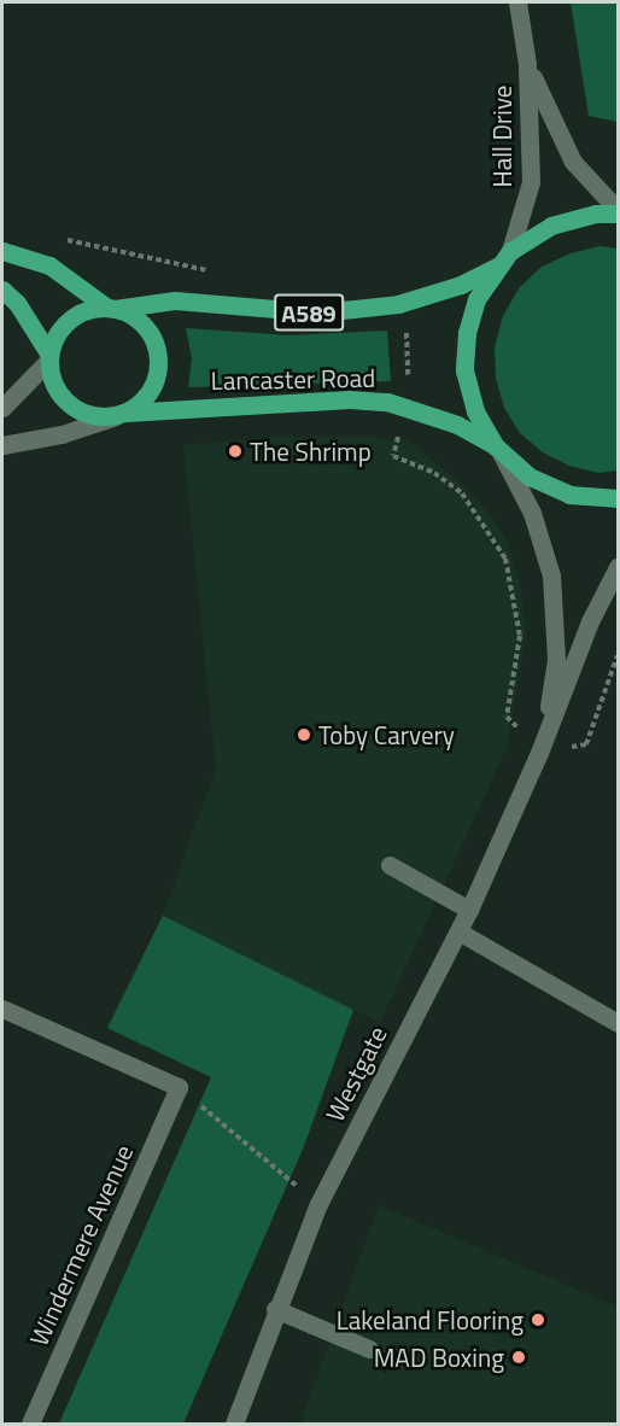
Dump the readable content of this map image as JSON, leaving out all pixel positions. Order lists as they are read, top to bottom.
{
  "streets": {
    "main road": ["A589", "Lancaster Road"],
    "street": ["Hall Drive", "Westgate", "Windermere Avenue"]
  },
  "crossings": [
    ["Hall Drive", "A589"],
    ["A589", "Lancaster Road"],
    ["A589", "Westgate"],
    ["Lancaster Road", "Westgate"]
  ],
  "places": [
    "The Shrimp",
    "Toby Carvery",
    "Lakeland Flooring",
    "MAD Boxing"
  ]
}
